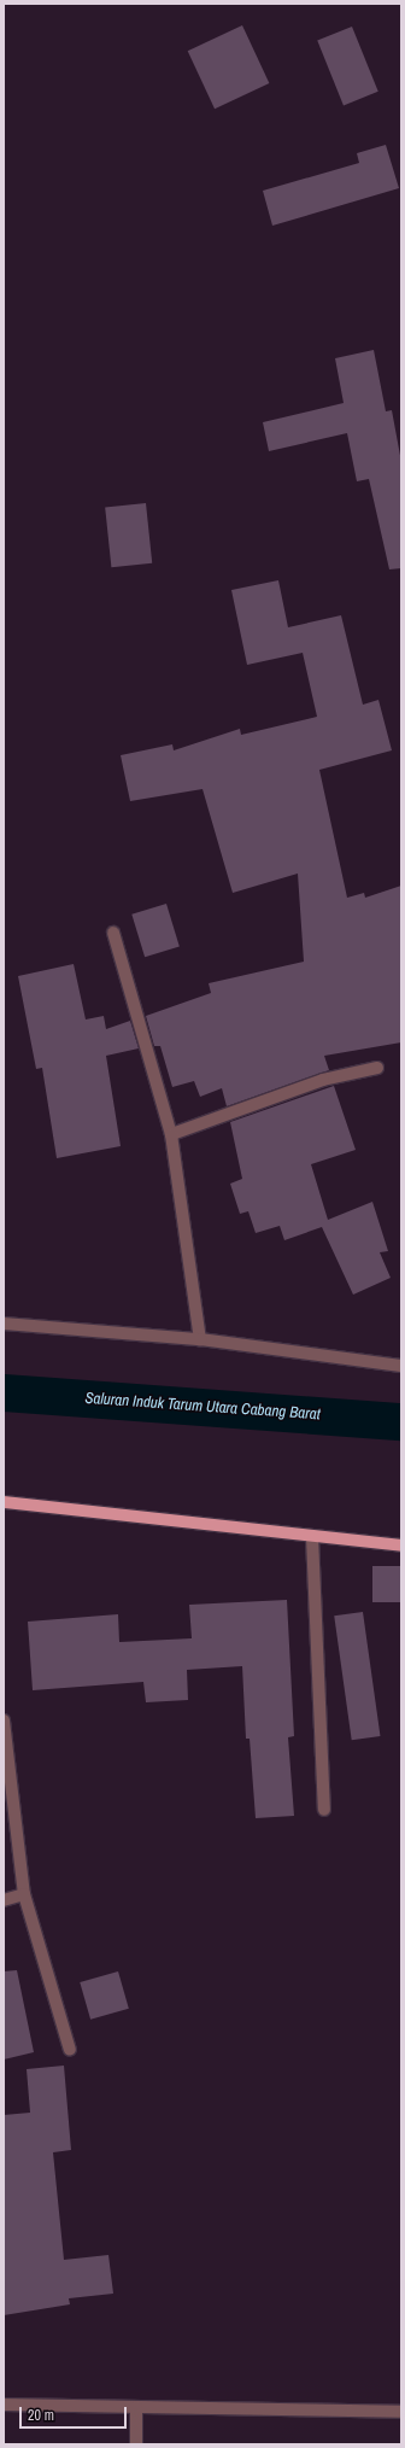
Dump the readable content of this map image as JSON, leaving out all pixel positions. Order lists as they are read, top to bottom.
{
  "water": ["Saluran Induk Tarum Utara Cabang Barat"],
  "scale_bar": "20 m"
}
